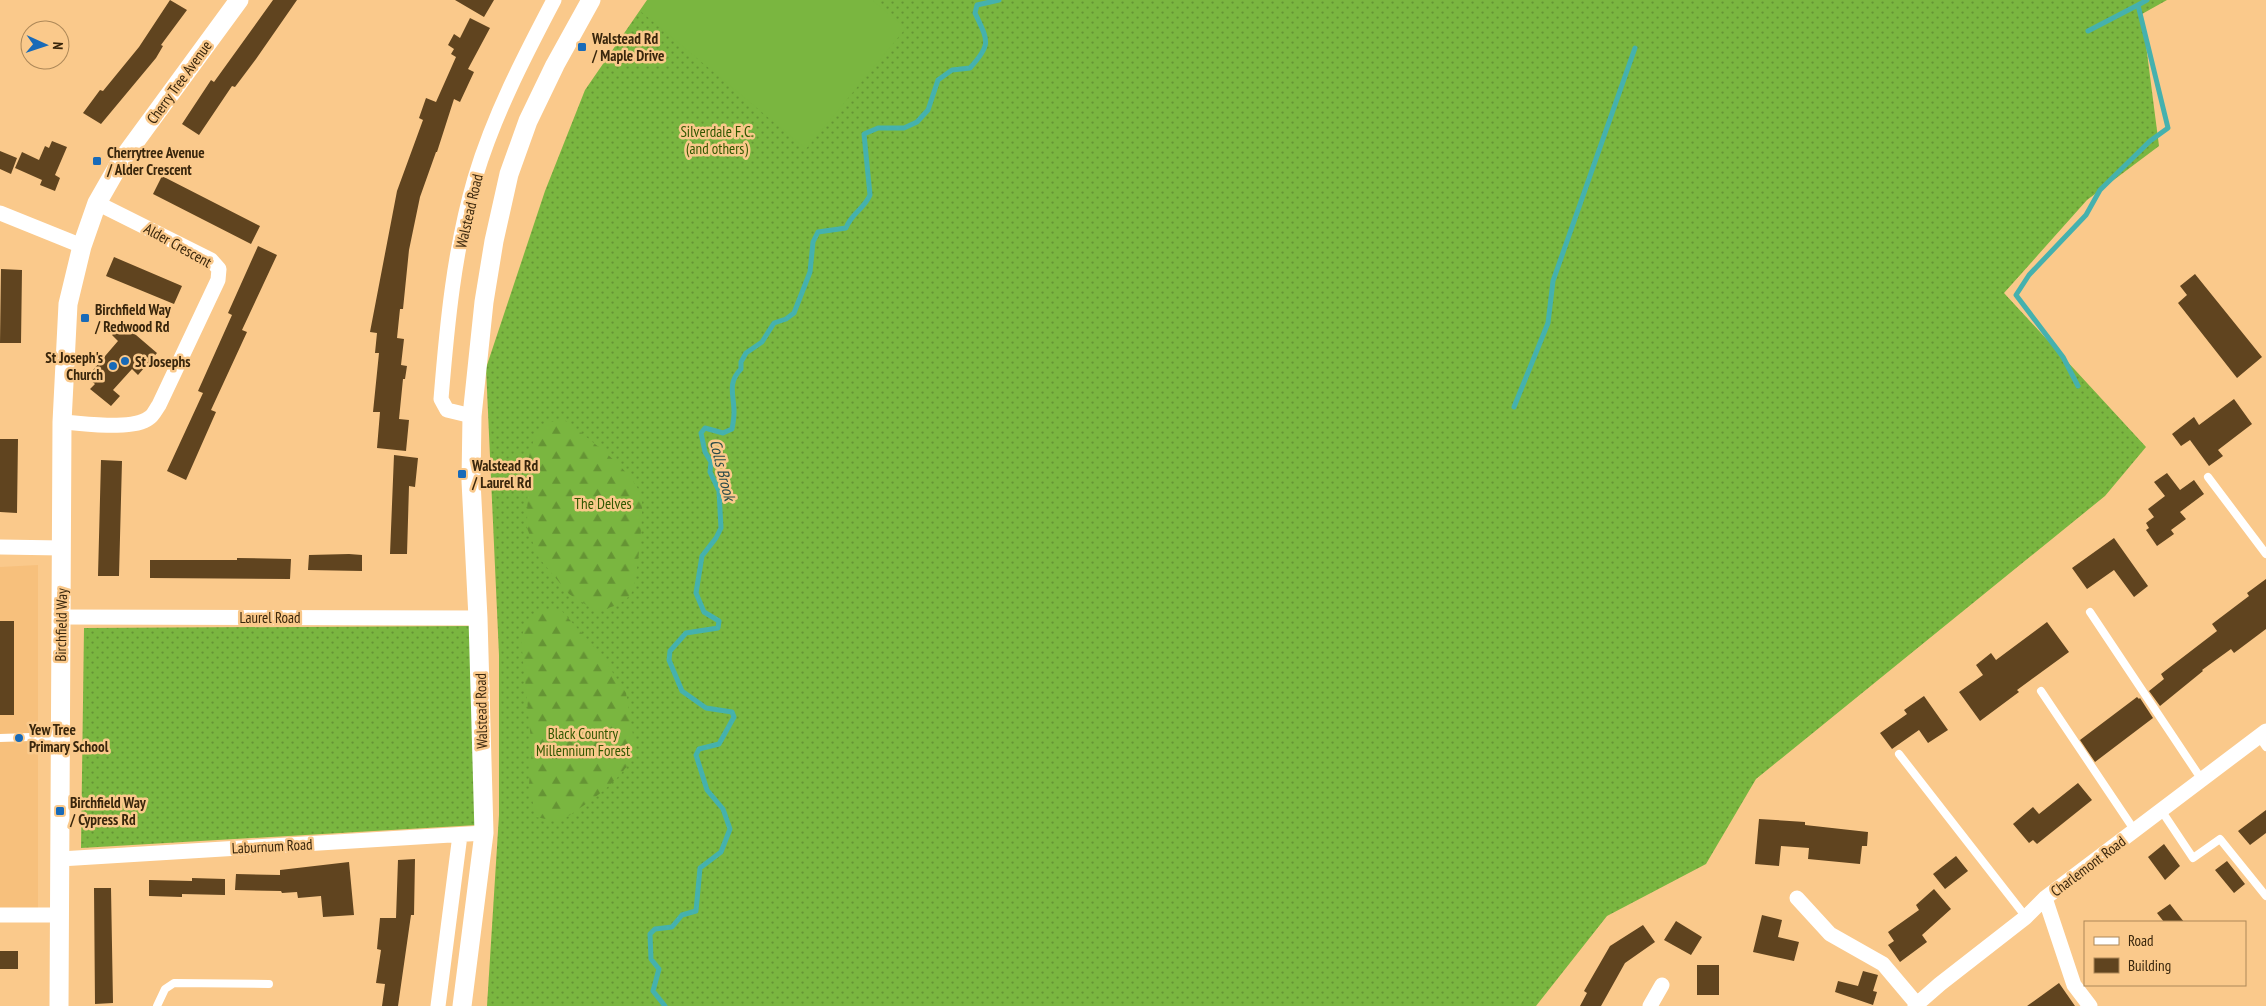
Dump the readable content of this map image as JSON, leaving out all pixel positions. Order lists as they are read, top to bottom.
{
  "streets": {
    "street": [
      "Cherry Tree Avenue",
      "Walstead Road",
      "Alder Crescent",
      "Laurel Road",
      "Birchfield Way",
      "Laburnum Road",
      "Charlemont Road"
    ]
  },
  "crossings": [
    ["Cherry Tree Avenue", "Alder Crescent"],
    ["Cherry Tree Avenue", "Birchfield Way"],
    ["Walstead Road", "Laurel Road"],
    ["Walstead Road", "Laburnum Road"],
    ["Alder Crescent", "Birchfield Way"],
    ["Laurel Road", "Birchfield Way"],
    ["Birchfield Way", "Laburnum Road"]
  ],
  "water": ["Colls Brook"],
  "parks": ["Silverdale F.C. (and others)", "The Delves", "Black Country Millennium Forest"],
  "places": {
    "transit": [
      "Walstead Rd / Maple Drive",
      "Cherrytree Avenue / Alder Crescent",
      "Birchfield Way / Redwood Rd",
      "Walstead Rd / Laurel Rd",
      "Birchfield Way / Cypress Rd"
    ],
    "other": ["St Josephs", "St Joseph's Church", "Yew Tree Primary School"]
  },
  "legend": ["Road", "Building"],
  "north": "right"
}
